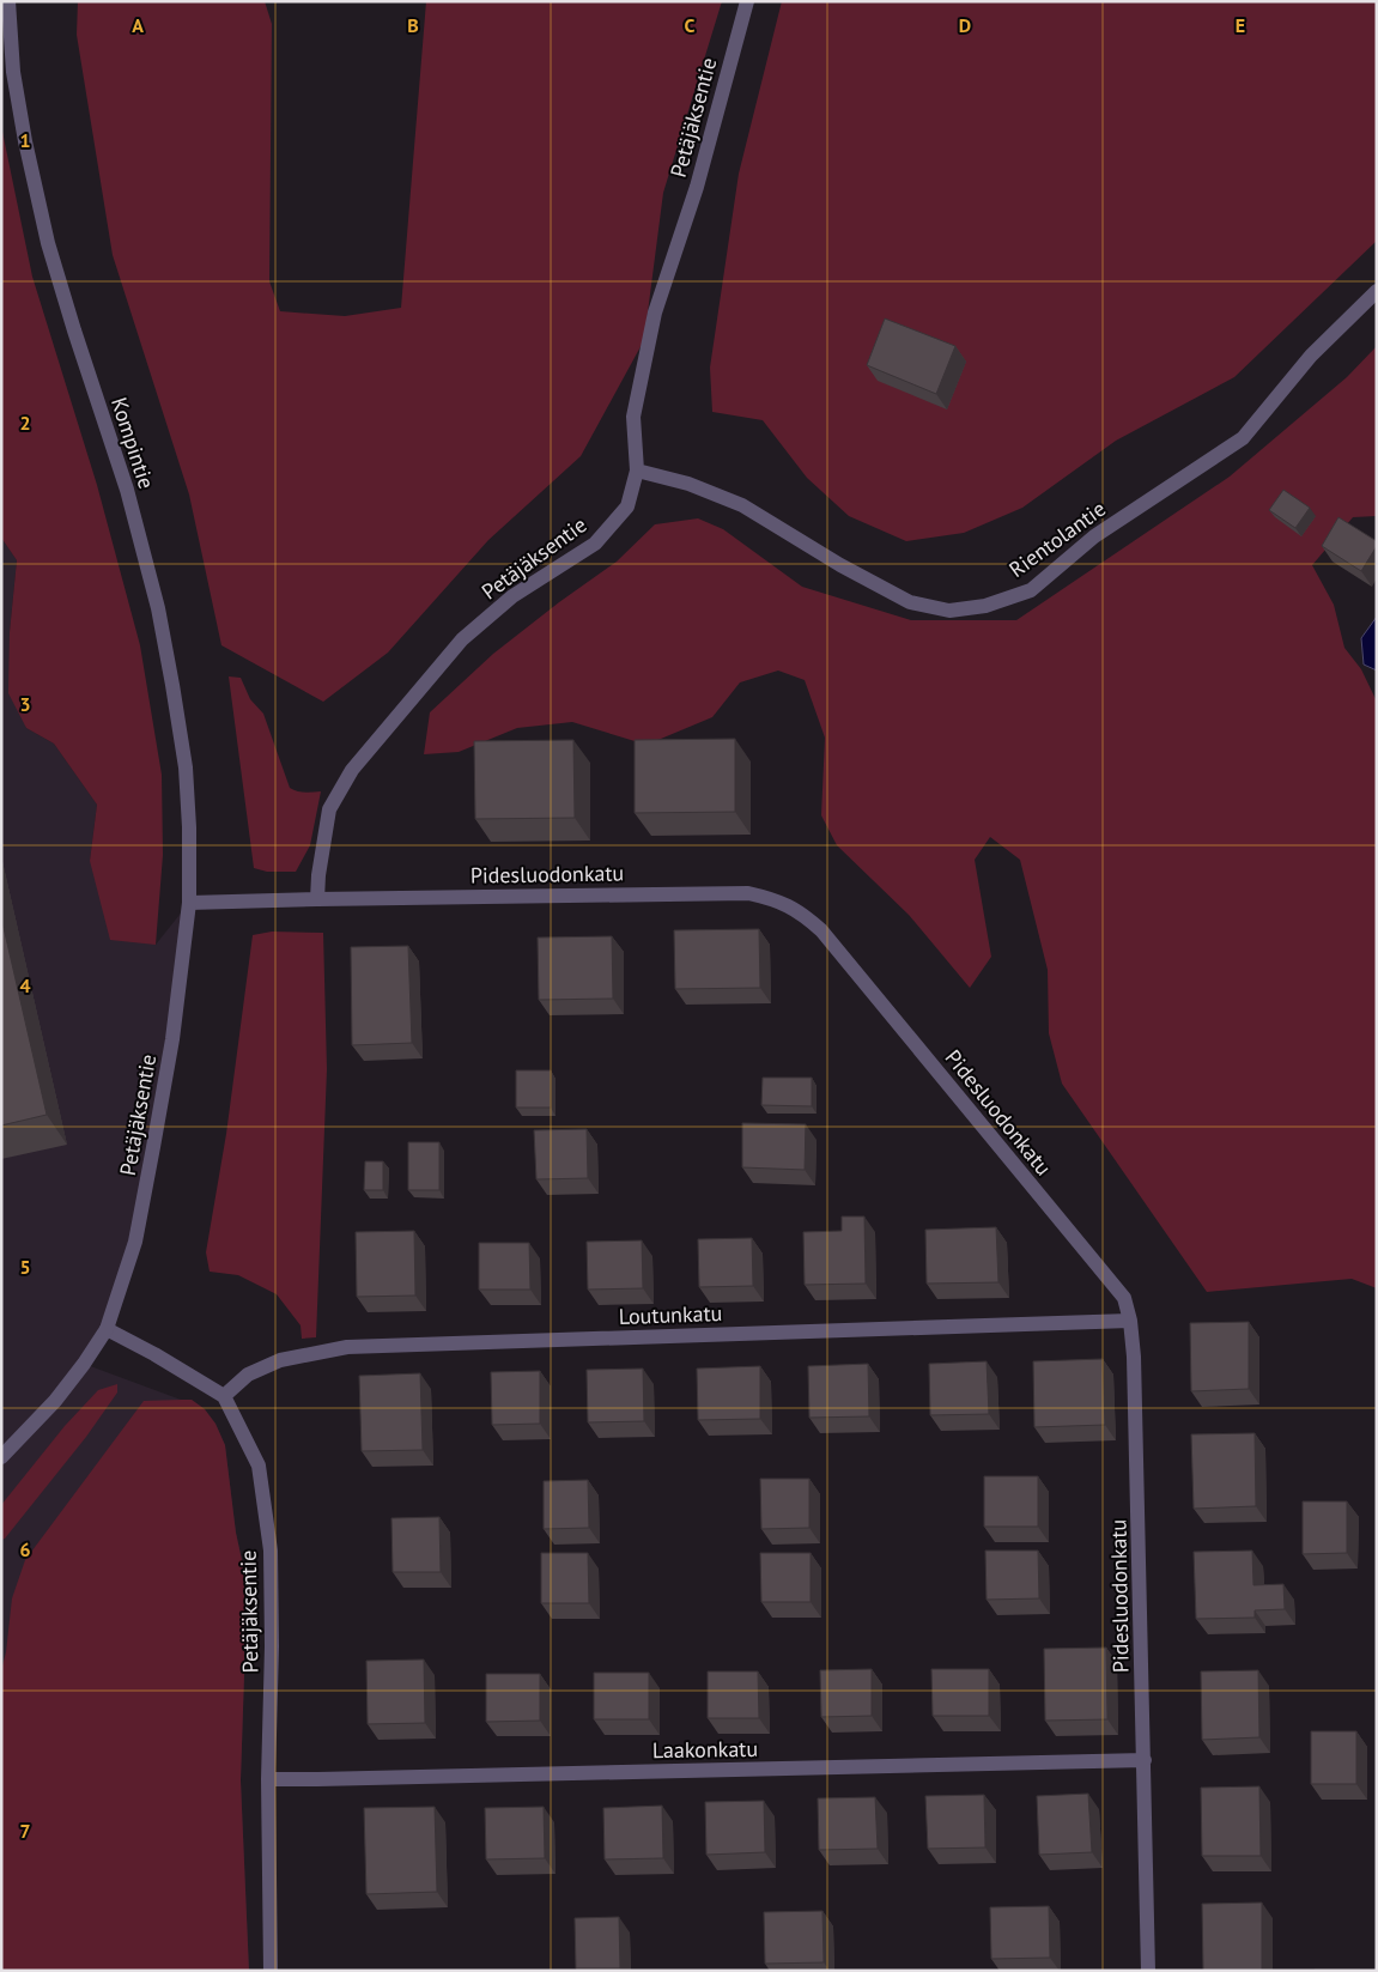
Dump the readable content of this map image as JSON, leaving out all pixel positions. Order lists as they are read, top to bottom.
{
  "streets": {
    "street": [
      "Petäjäksentie",
      "Kompintie",
      "Rientolantie",
      "Pidesluodonkatu",
      "Loutunkatu",
      "Laakonkatu"
    ]
  },
  "crossings": [
    ["Petäjäksentie", "Kompintie"],
    ["Petäjäksentie", "Rientolantie"],
    ["Petäjäksentie", "Pidesluodonkatu"],
    ["Petäjäksentie", "Loutunkatu"],
    ["Petäjäksentie", "Laakonkatu"],
    ["Kompintie", "Pidesluodonkatu"],
    ["Pidesluodonkatu", "Loutunkatu"],
    ["Pidesluodonkatu", "Laakonkatu"]
  ],
  "grid": {
    "columns": [
      "A",
      "B",
      "C",
      "D",
      "E"
    ],
    "rows": [
      "1",
      "2",
      "3",
      "4",
      "5",
      "6",
      "7"
    ]
  }
}
